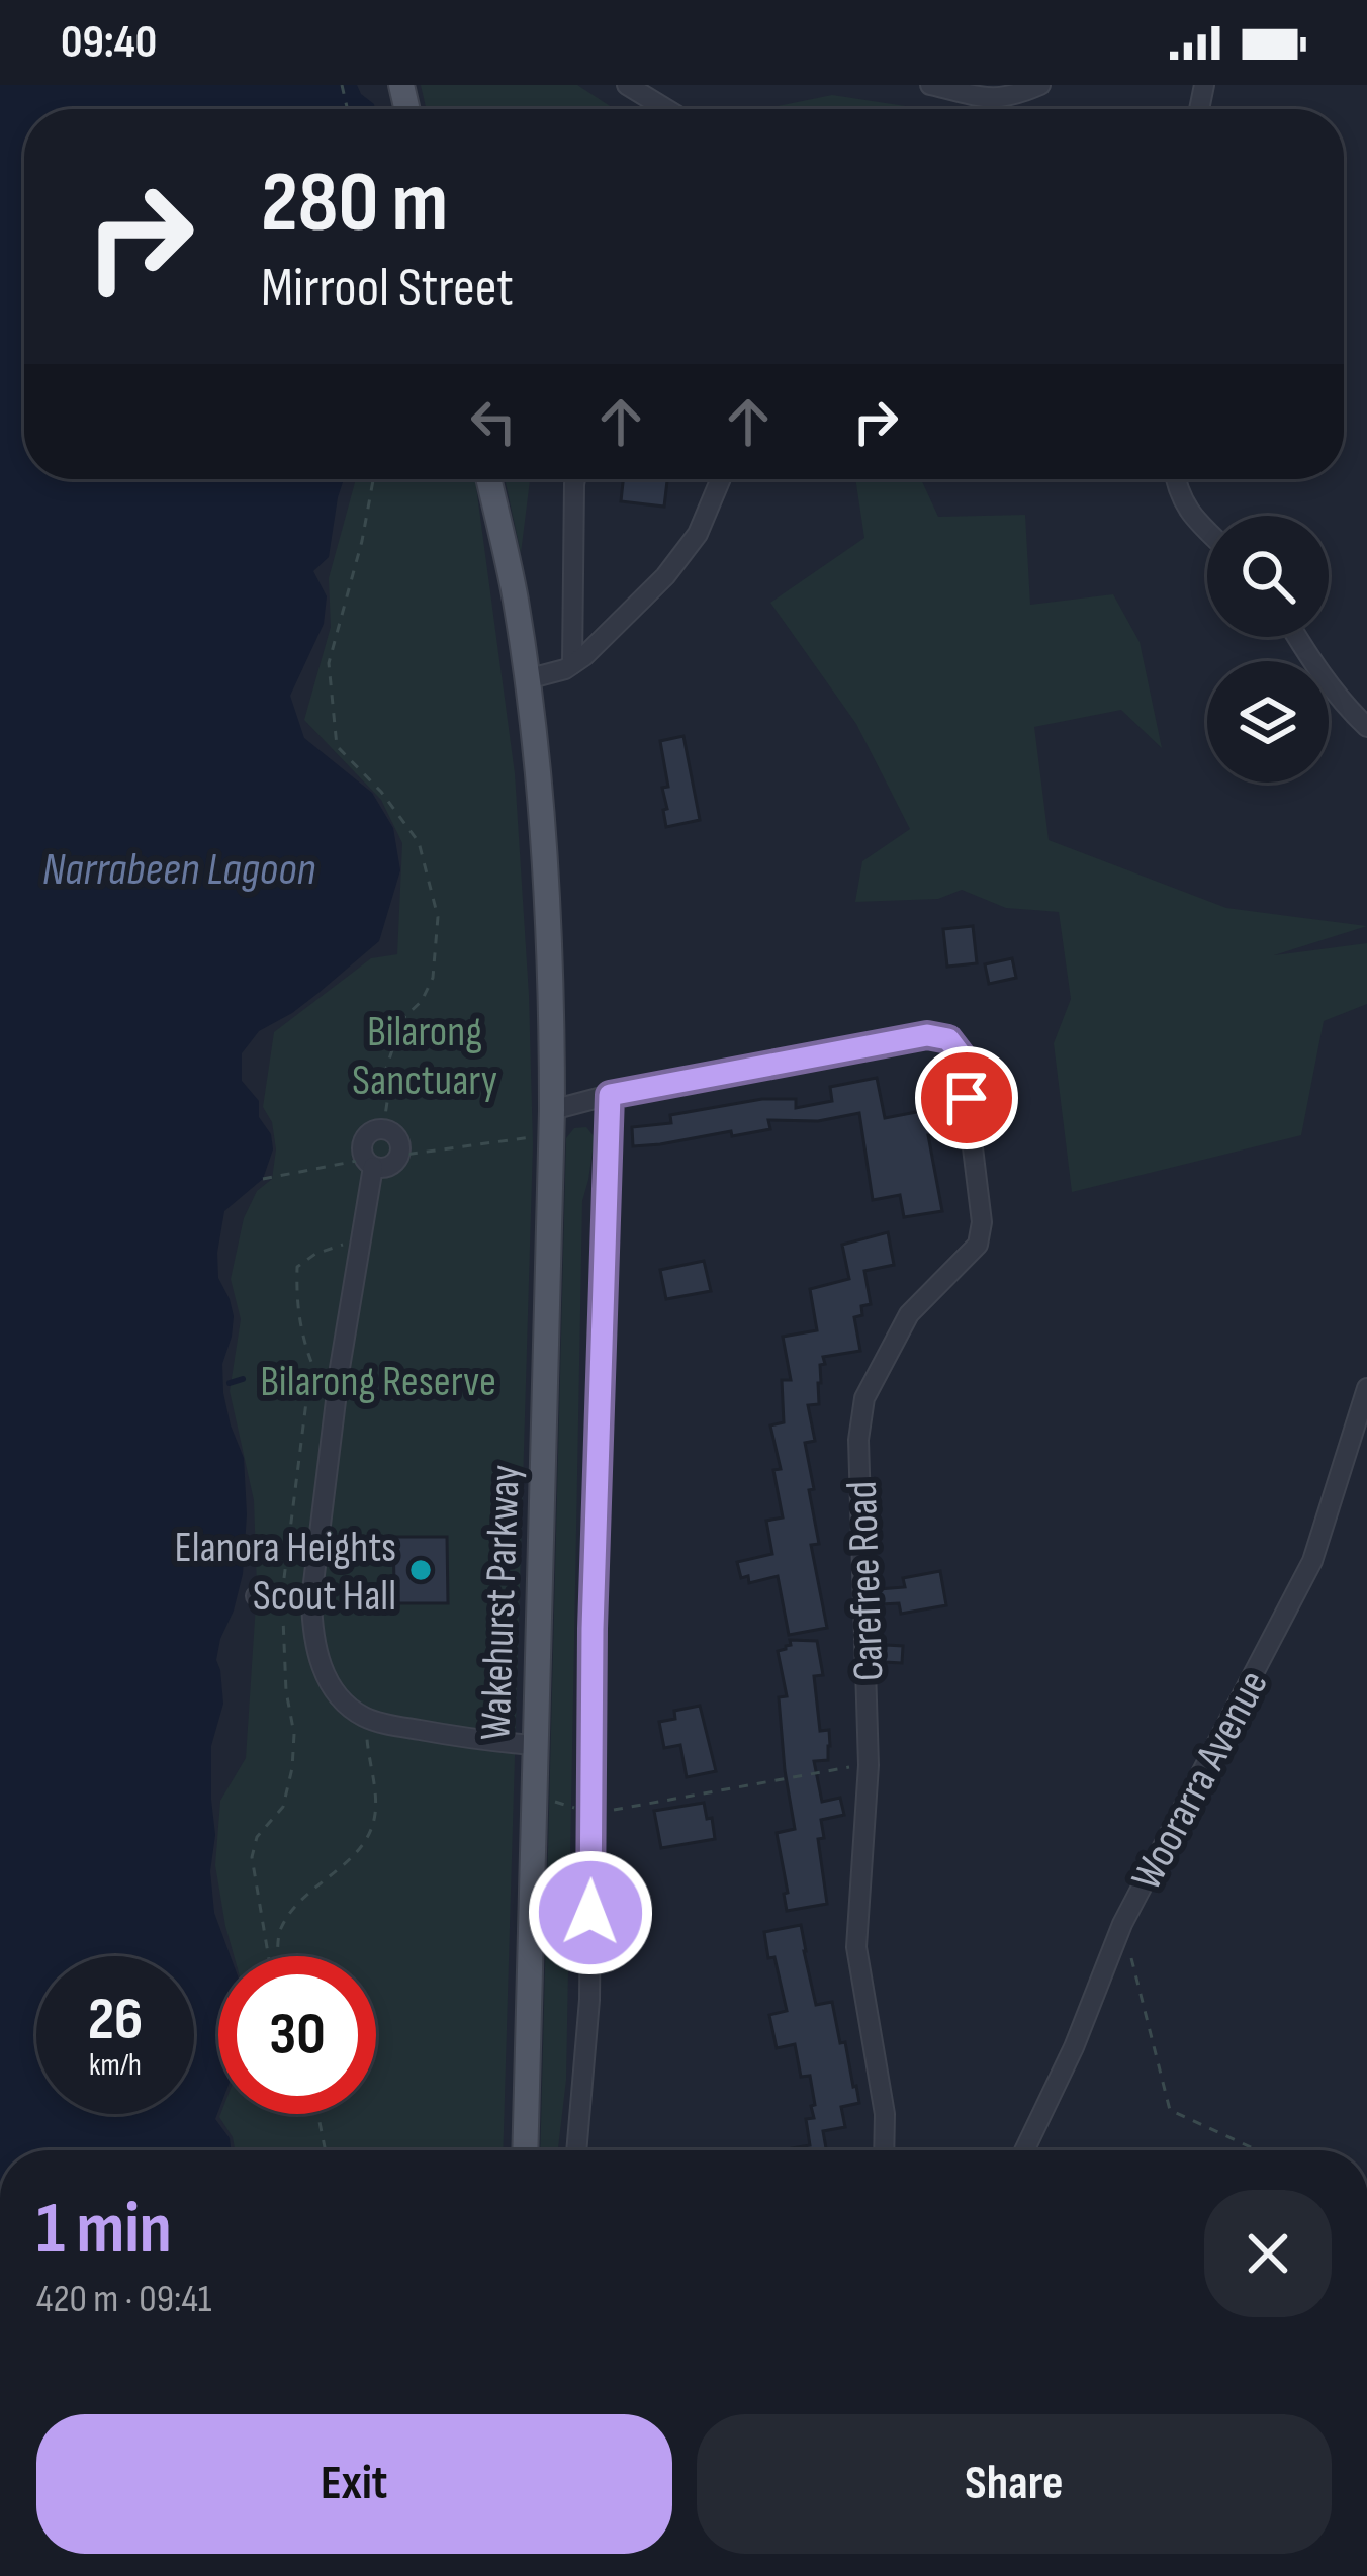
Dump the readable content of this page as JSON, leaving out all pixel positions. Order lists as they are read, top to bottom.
{
  "streets": {
    "main road": ["Wakehurst Parkway"],
    "street": ["Carefree Road", "Woorarra Avenue"]
  },
  "water": ["Narrabeen Lagoon"],
  "parks": ["Bilarong Sanctuary", "Bilarong Reserve"],
  "places": ["Elanora Heights Scout Hall"],
  "page": {
    "status": "09:40",
    "turn": ["280 m", "Mirrool Street"],
    "speed": "26 km/h",
    "limit": "30",
    "heading": ["1 min", "420 m · 09:41"],
    "buttons": ["Exit", "Share"]
  }
}
